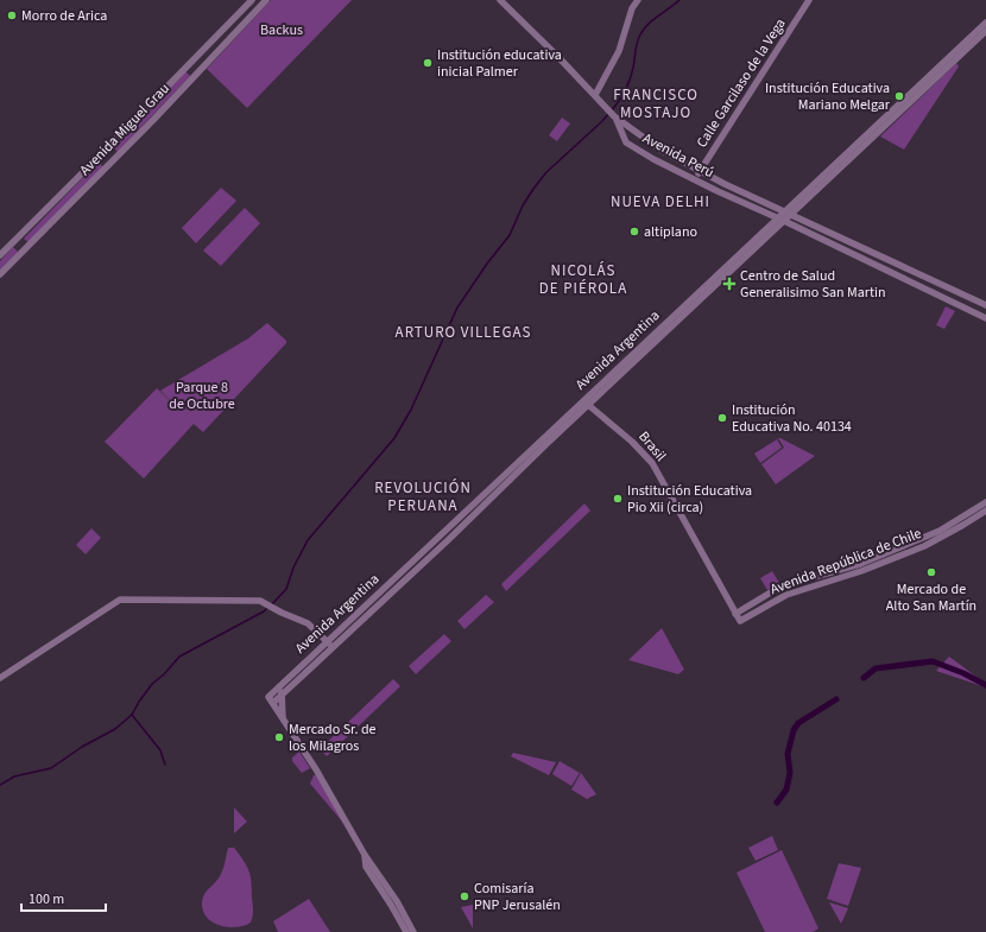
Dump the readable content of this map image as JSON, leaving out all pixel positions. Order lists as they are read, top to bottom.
{
  "streets": {
    "street": [
      "Calle Garcilaso de la Vega",
      "Avenida Miguel Grau",
      "Avenida Perú",
      "Avenida Argentina",
      "Brasil",
      "Avenida República de Chile"
    ]
  },
  "crossings": [
    ["Calle Garcilaso de la Vega", "Avenida Perú"],
    ["Avenida Perú", "Avenida Argentina"],
    ["Avenida Argentina", "Brasil"],
    ["Brasil", "Avenida República de Chile"]
  ],
  "districts": [
    "FRANCISCO MOSTAJO",
    "NUEVA DELHI",
    "NICOLÁS DE PIÉROLA",
    "ARTURO VILLEGAS",
    "REVOLUCIÓN PERUANA"
  ],
  "parks": ["Backus", "Parque 8 de Octubre"],
  "places": {
    "other": [
      "Morro de Arica",
      "Institución educativa inicial Palmer",
      "Institución Educativa Mariano Melgar",
      "altiplano",
      "Institución Educativa No. 40134",
      "Institución Educativa Pio Xii (circa)",
      "Mercado de Alto San Martín",
      "Mercado Sr. de los Milagros",
      "Comisaría PNP Jerusalén"
    ],
    "health": ["Centro de Salud Generalisimo San Martin"]
  },
  "scale_bar": "100 m"
}
